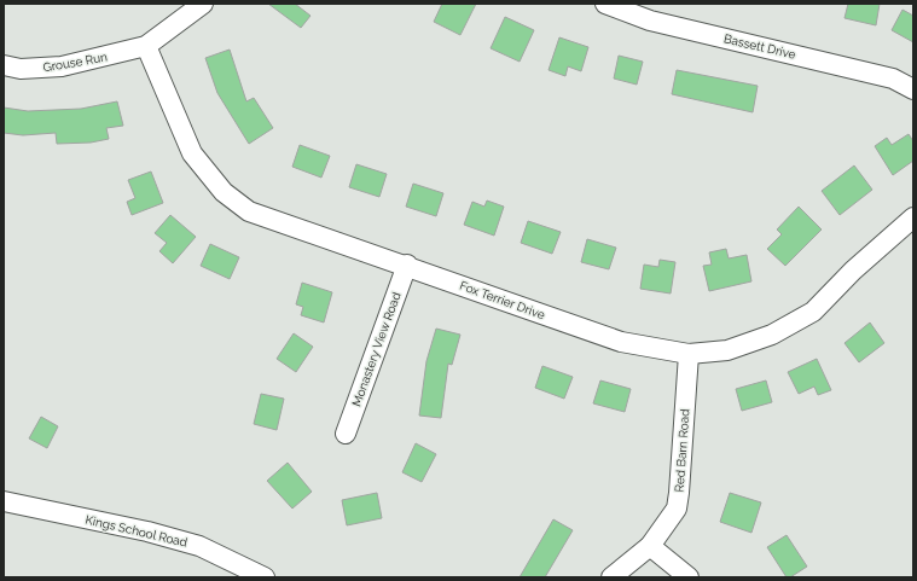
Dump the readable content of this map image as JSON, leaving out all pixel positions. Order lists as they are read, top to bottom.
{
  "streets": {
    "street": [
      "Bassett Drive",
      "Grouse Run",
      "Fox Terrier Drive",
      "Monastery View Road",
      "Red Barn Road",
      "Kings School Road"
    ]
  },
  "crossings": [
    ["Grouse Run", "Fox Terrier Drive"],
    ["Fox Terrier Drive", "Monastery View Road"],
    ["Fox Terrier Drive", "Red Barn Road"]
  ]
}
